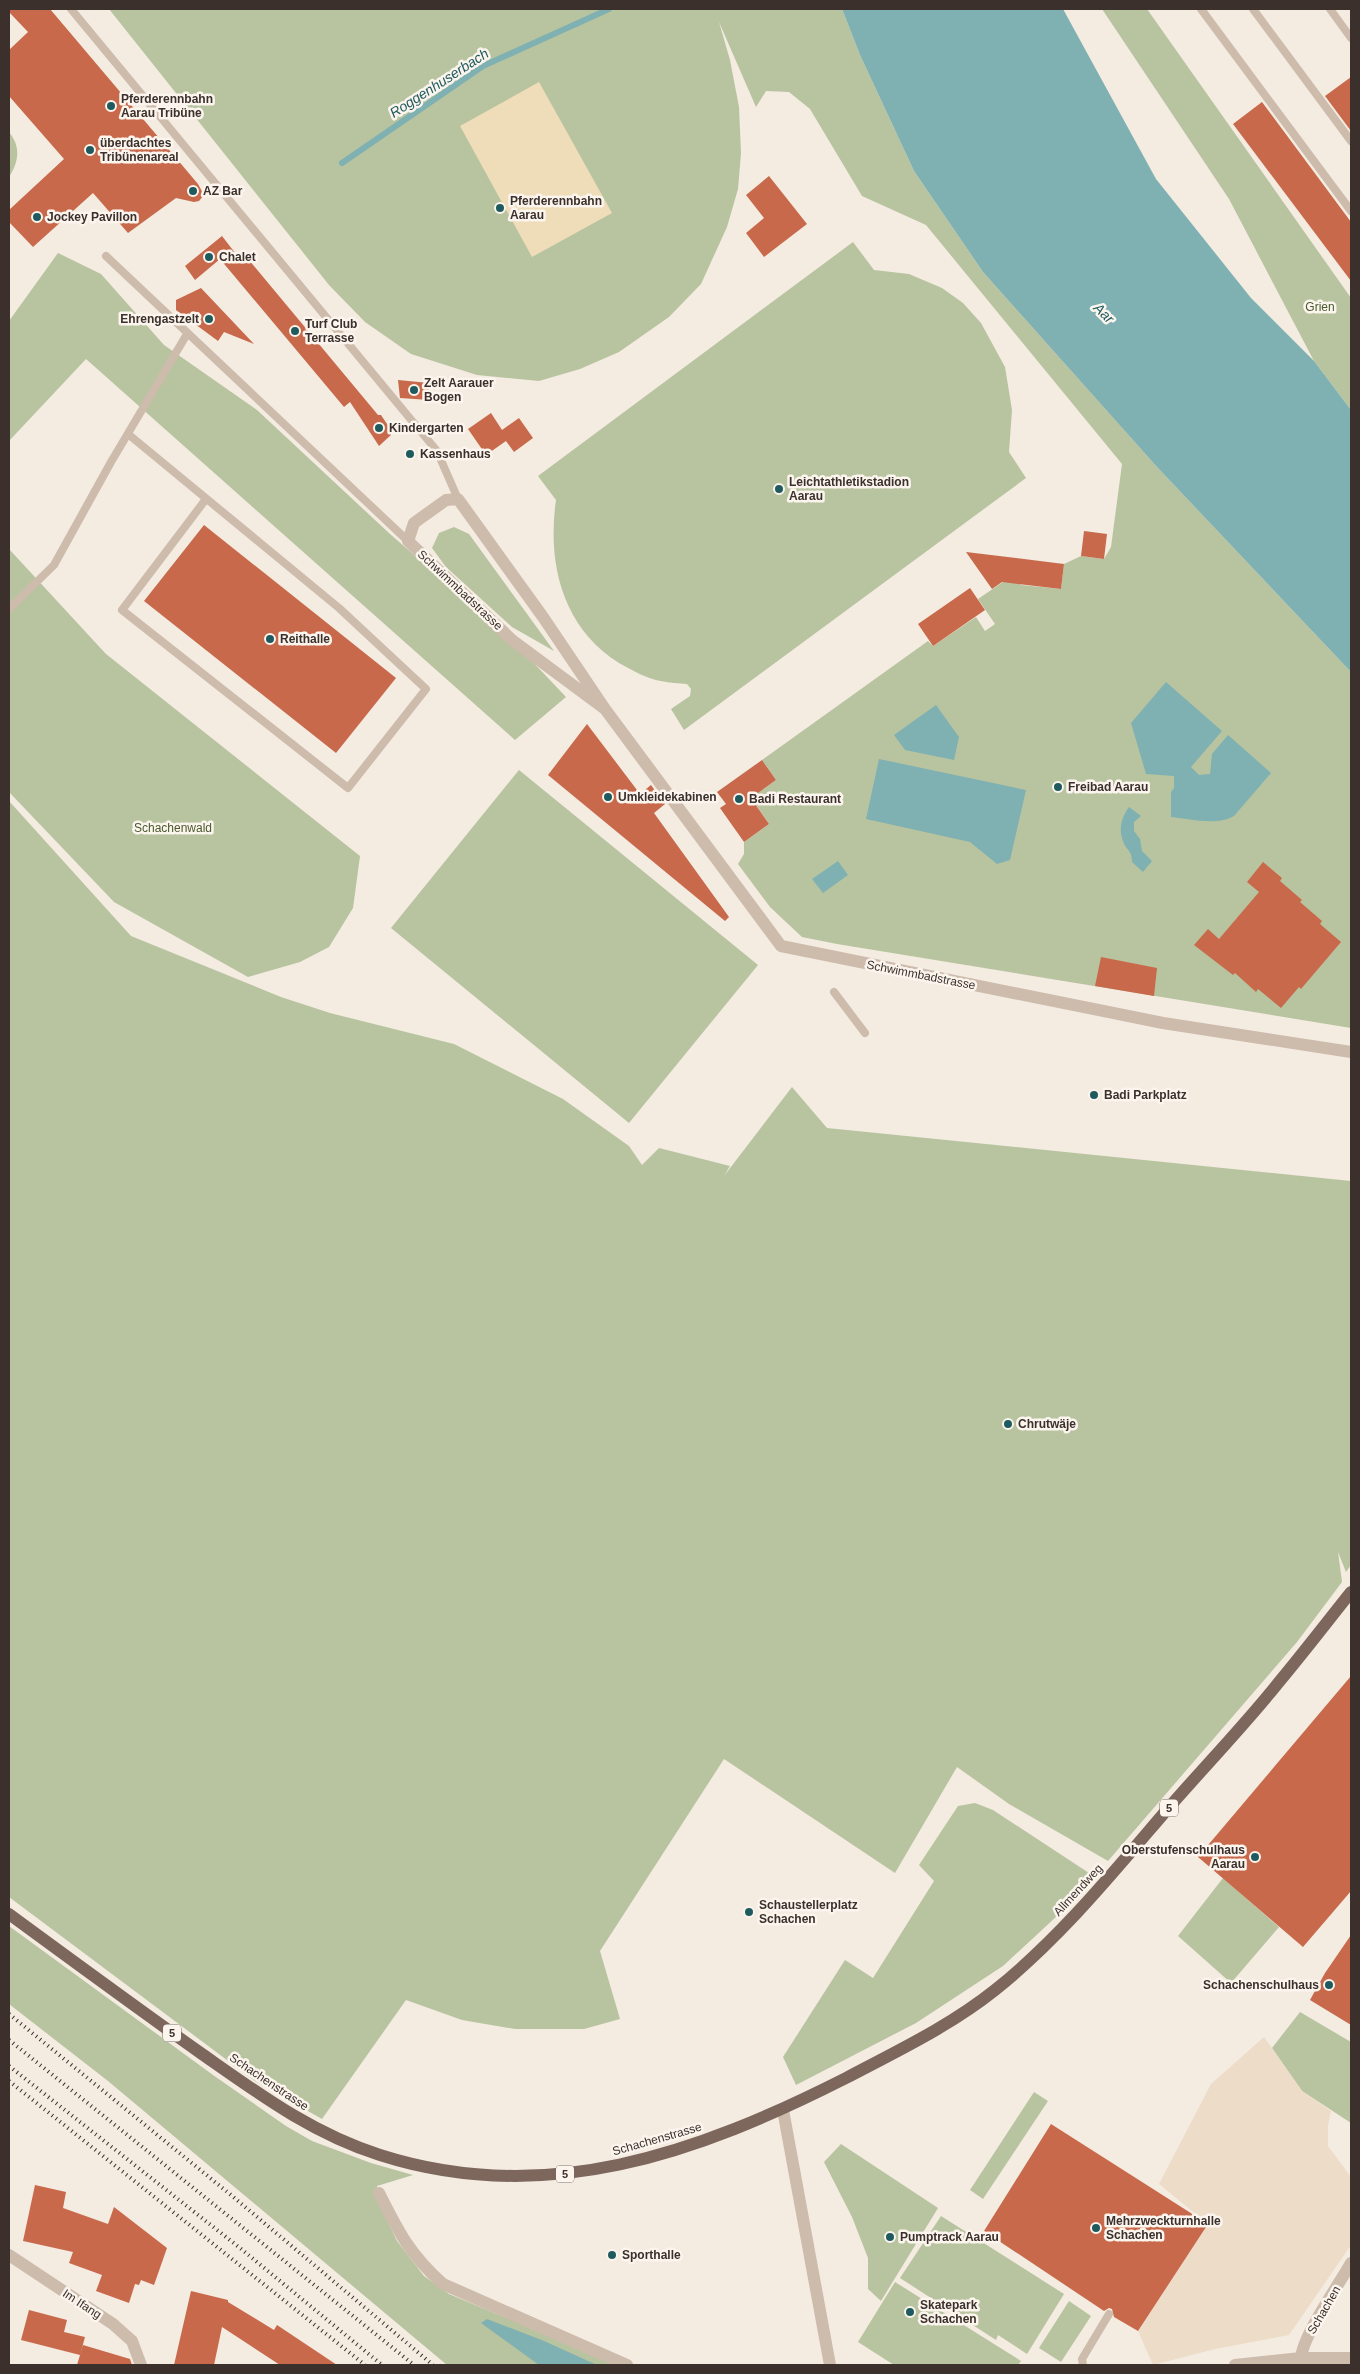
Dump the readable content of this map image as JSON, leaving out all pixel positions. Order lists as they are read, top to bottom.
{
  "streets": {
    "main road": ["5", "Allmendweg", "Schachenstrasse"],
    "street": ["Schwimmbadstrasse", "Im Ifang", "Schachen"]
  },
  "crossings": [
    ["Allmendweg", "Schachenstrasse"]
  ],
  "water": ["Roggenhuserbach", "Aar"],
  "parks": ["Grien", "Schachenwald"],
  "places": [
    "Pferderennbahn Aarau Tribüne",
    "überdachtes Tribünenareal",
    "AZ Bar",
    "Pferderennbahn Aarau",
    "Jockey Pavillon",
    "Chalet",
    "Ehrengastzelt",
    "Turf Club Terrasse",
    "Zelt Aarauer Bogen",
    "Kindergarten",
    "Kassenhaus",
    "Leichtathletikstadion Aarau",
    "Reithalle",
    "Freibad Aarau",
    "Umkleidekabinen",
    "Badi Restaurant",
    "Badi Parkplatz",
    "Chrutwäje",
    "Oberstufenschulhaus Aarau",
    "Schaustellerplatz Schachen",
    "Schachenschulhaus",
    "Mehrzweckturnhalle Schachen",
    "Pumptrack Aarau",
    "Sporthalle",
    "Skatepark Schachen"
  ]
}
